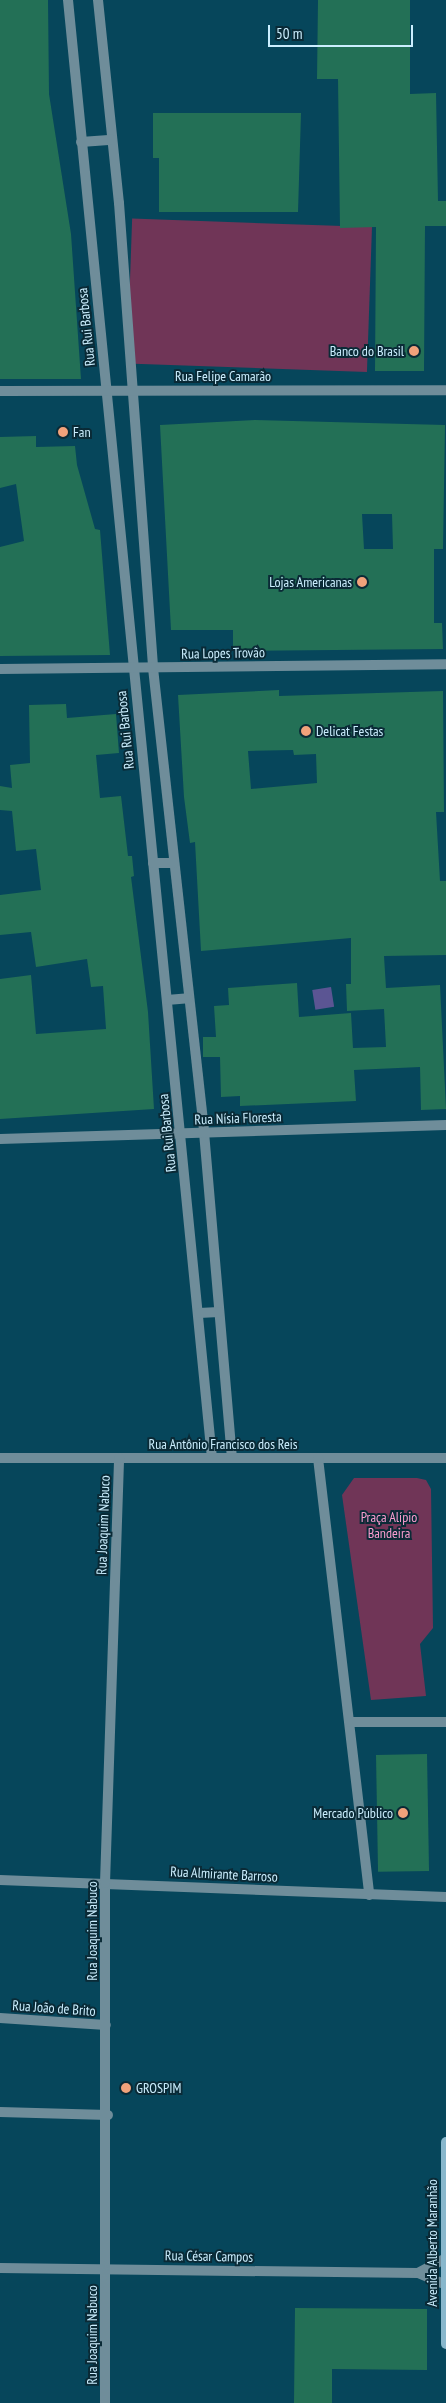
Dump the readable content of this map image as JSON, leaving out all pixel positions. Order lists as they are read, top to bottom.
{
  "streets": {
    "main road": ["Avenida Alberto Maranhão"],
    "street": [
      "Rua Rui Barbosa",
      "Rua Felipe Camarão",
      "Rua Lopes Trovão",
      "Rua Nísia Floresta",
      "Rua Antônio Francisco dos Reis",
      "Rua Joaquim Nabuco",
      "Rua Almirante Barroso",
      "Rua João de Brito",
      "Rua César Campos"
    ]
  },
  "crossings": [
    ["Rua Rui Barbosa", "Rua Felipe Camarão"],
    ["Rua Rui Barbosa", "Rua Lopes Trovão"],
    ["Rua Rui Barbosa", "Rua Nísia Floresta"],
    ["Rua Rui Barbosa", "Rua Antônio Francisco dos Reis"],
    ["Rua Antônio Francisco dos Reis", "Rua Joaquim Nabuco"],
    ["Rua Joaquim Nabuco", "Rua Almirante Barroso"],
    ["Rua Joaquim Nabuco", "Rua João de Brito"],
    ["Rua Joaquim Nabuco", "Rua César Campos"],
    ["Avenida Alberto Maranhão", "Rua César Campos"]
  ],
  "parks": ["Praça Alípio Bandeira"],
  "places": [
    "Banco do Brasil",
    "Fan",
    "Lojas Americanas",
    "Delicat Festas",
    "Mercado Público",
    "GROSPIM"
  ],
  "scale_bar": "50 m"
}
